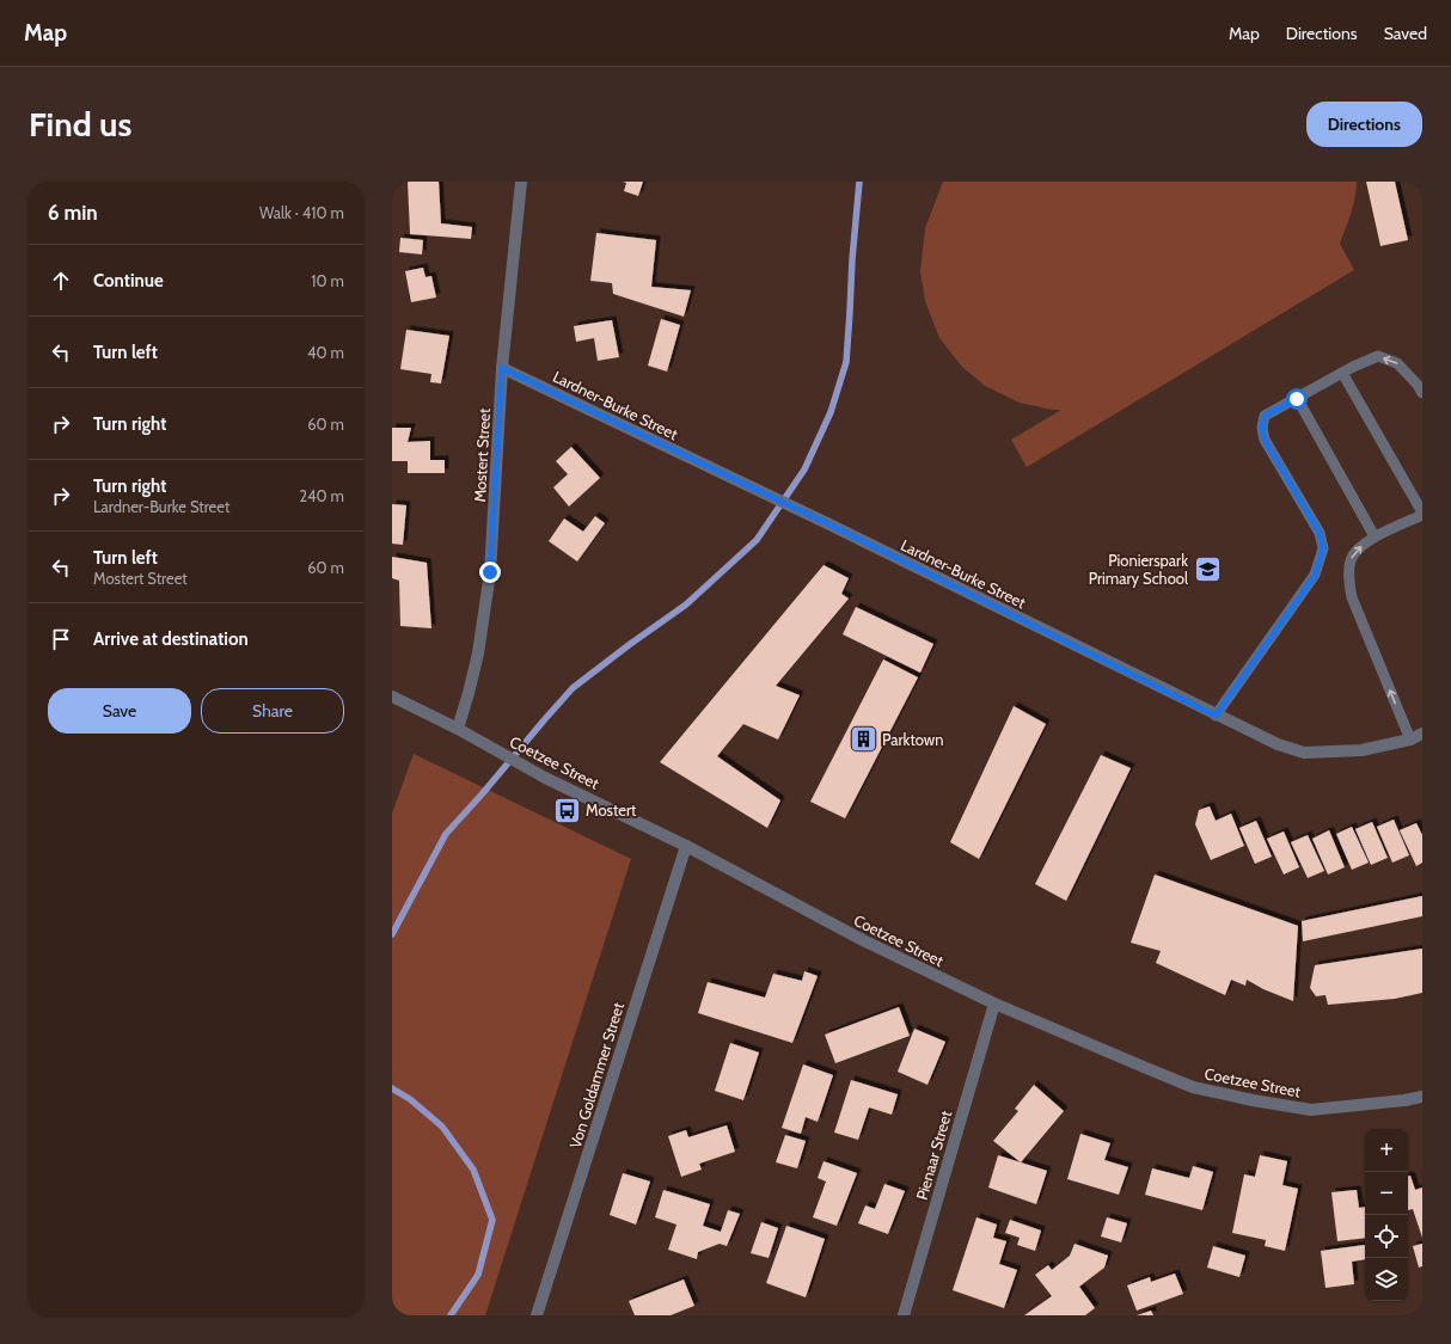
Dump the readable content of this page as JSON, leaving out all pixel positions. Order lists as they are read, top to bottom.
{
  "streets": {
    "street": [
      "Lardner-Burke Street",
      "Mostert Street",
      "Coetzee Street",
      "Von Goldammer Street",
      "Pienaar Street"
    ]
  },
  "crossings": [
    ["Lardner-Burke Street", "Mostert Street"],
    ["Mostert Street", "Coetzee Street"],
    ["Coetzee Street", "Von Goldammer Street"],
    ["Coetzee Street", "Pienaar Street"]
  ],
  "places": {
    "school or university": ["Pionierspark Primary School"],
    "building": ["Parktown"],
    "bus stop": ["Mostert"]
  },
  "page": {
    "header": "Map",
    "nav": ["Map", "Directions", "Saved"],
    "buttons": [
      "Directions",
      ["Save", "Share"]
    ],
    "title": "Find us",
    "heading": ["6 min", "Walk · 410 m"],
    "list": [
      ["Continue", "10 m"],
      ["Turn left", "40 m"],
      ["Turn right", "60 m"],
      ["Turn right", "Lardner-Burke Street", "240 m"],
      ["Turn left", "Mostert Street", "60 m"],
      "Arrive at destination"
    ],
    "map_buttons": ["+", "−"]
  }
}
